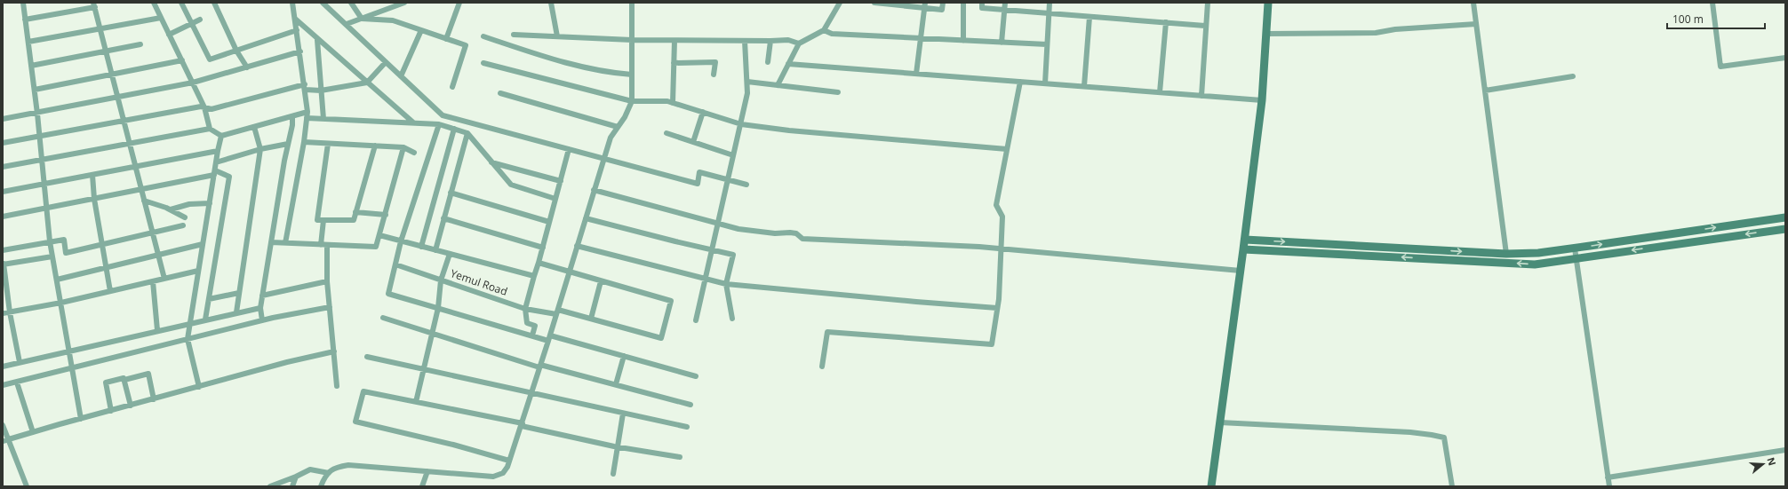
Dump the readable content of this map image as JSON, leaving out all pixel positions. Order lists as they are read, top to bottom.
{
  "streets": {
    "street": ["Yemul Road"]
  },
  "scale_bar": "100 m",
  "north": "right"
}
